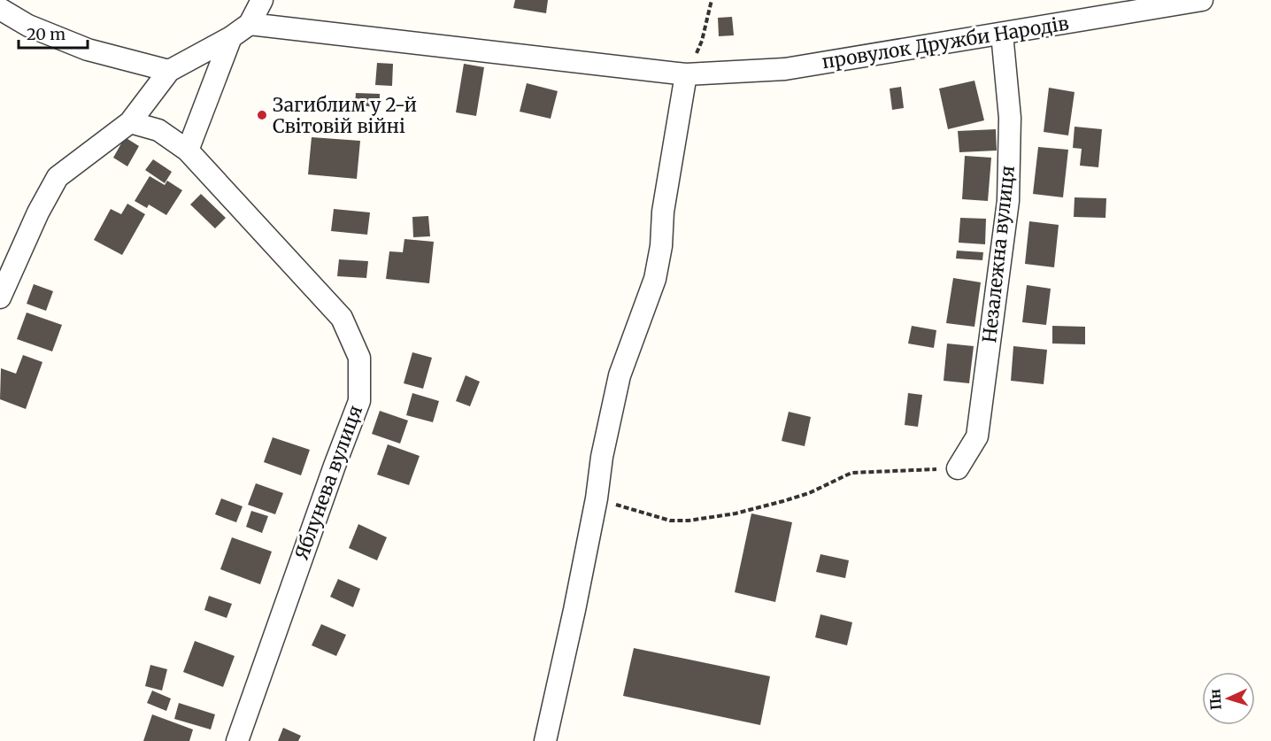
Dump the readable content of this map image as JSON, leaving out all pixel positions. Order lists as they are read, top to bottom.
{
  "streets": {
    "street": ["провулок Дружби Народів", "Незалежна вулиця", "Яблунева вулиця"]
  },
  "crossings": [
    ["провулок Дружби Народів", "Незалежна вулиця"]
  ],
  "places": ["Загиблим у 2-й Світовій війні"],
  "scale_bar": "20 m",
  "north": "left"
}
